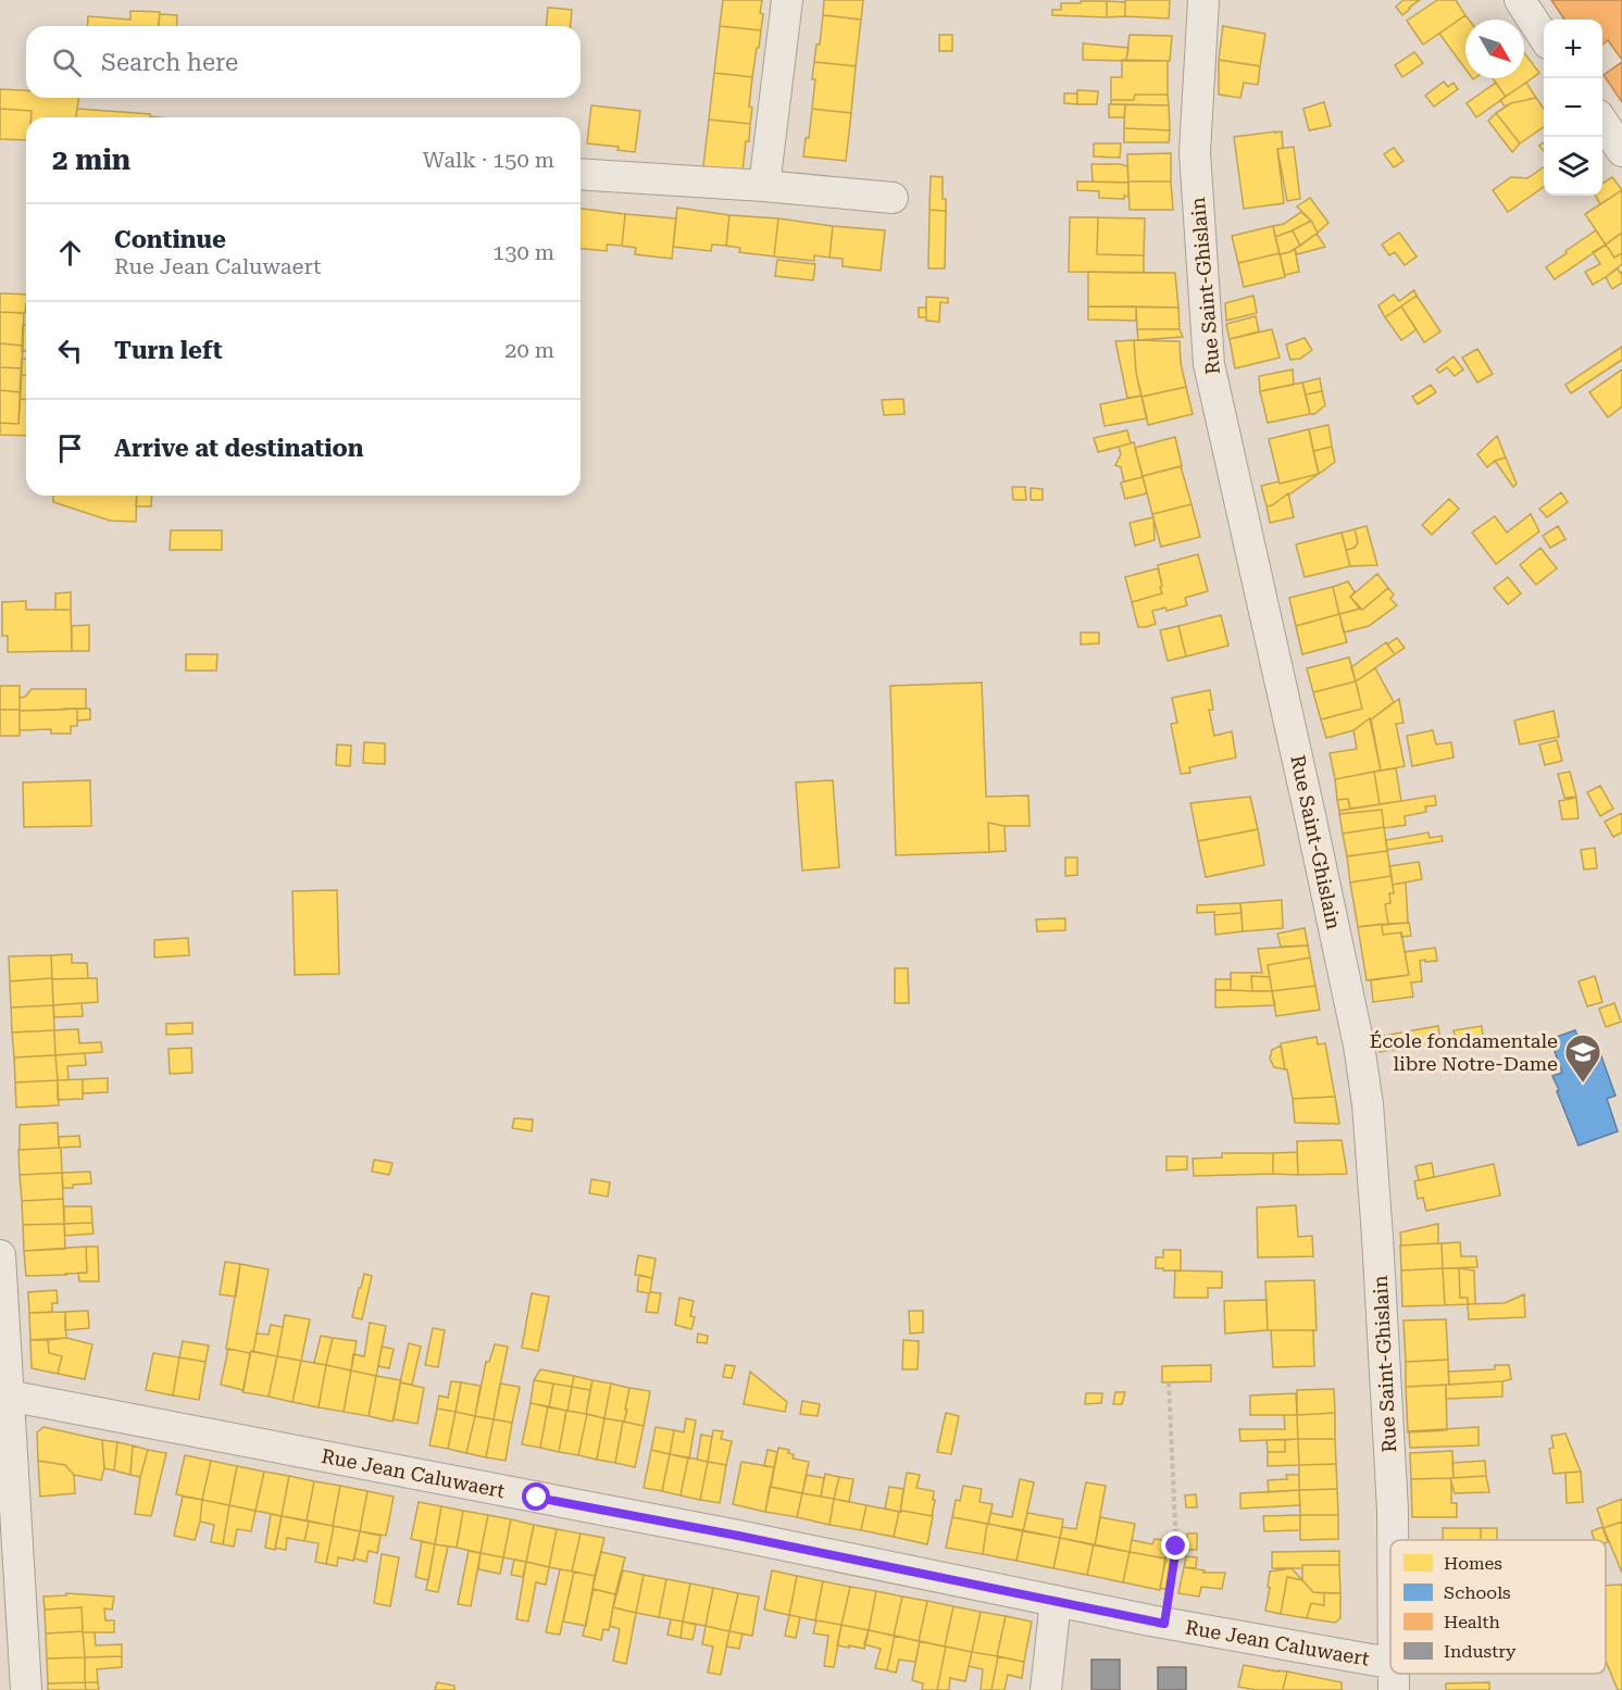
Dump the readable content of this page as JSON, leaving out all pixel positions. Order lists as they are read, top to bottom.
{
  "streets": {
    "street": ["Rue Saint-Ghislain", "Rue Jean Caluwaert"]
  },
  "places": {
    "school or university": ["École fondamentale libre Notre-Dame"]
  },
  "legend": [
    "Homes",
    "Schools",
    "Health",
    "Industry"
  ],
  "north": "bottom right",
  "page": {
    "map_buttons": ["+", "−"],
    "search": "Search here",
    "heading": ["2 min", "Walk · 150 m"],
    "list": [
      ["Continue", "Rue Jean Caluwaert", "130 m"],
      ["Turn left", "20 m"],
      "Arrive at destination"
    ]
  }
}
